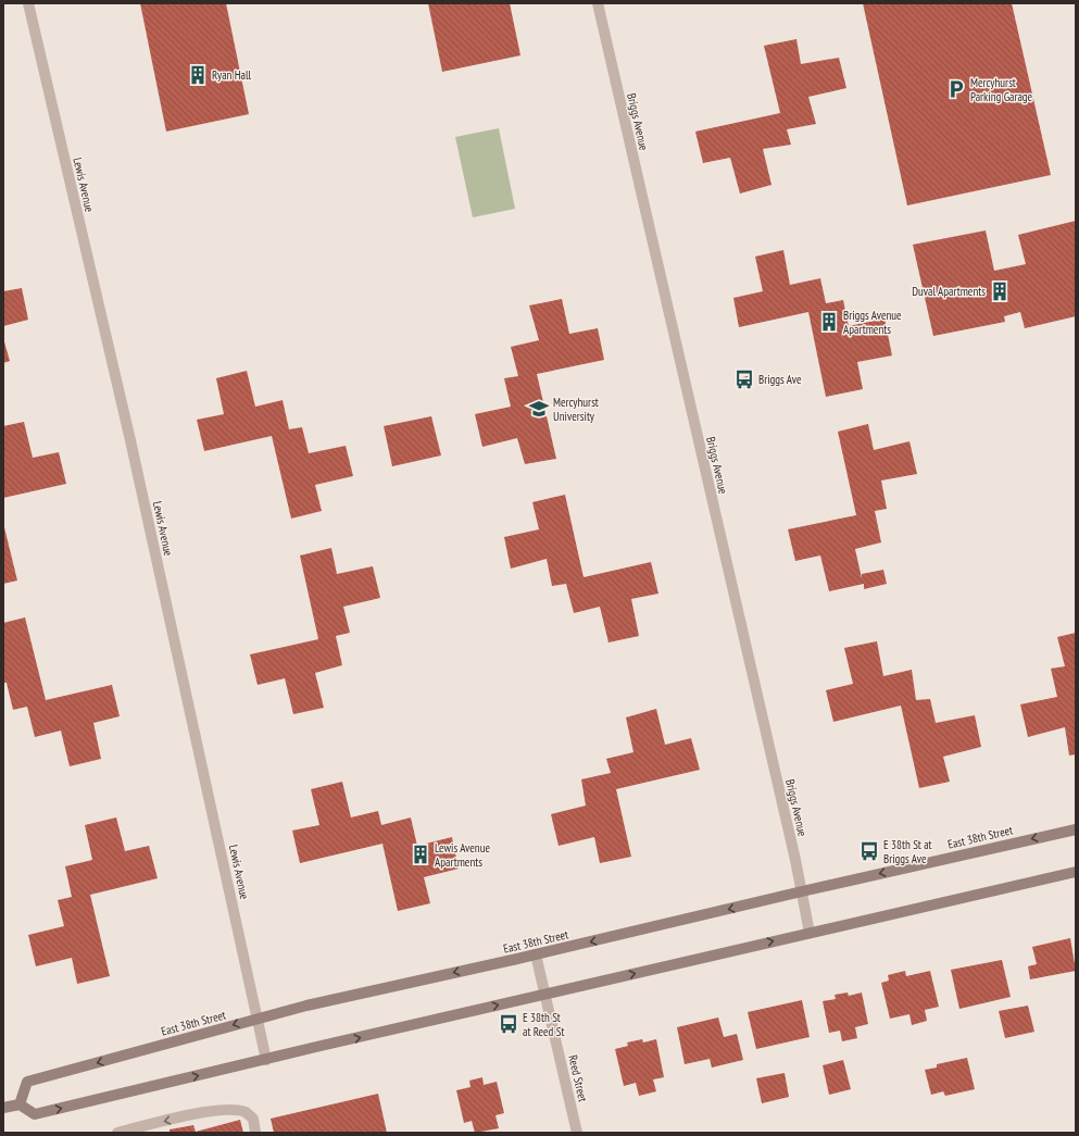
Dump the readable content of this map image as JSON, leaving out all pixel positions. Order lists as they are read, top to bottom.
{
  "streets": {
    "main road": ["East 38th Street"],
    "street": ["Briggs Avenue", "Lewis Avenue", "Reed Street"]
  },
  "crossings": [
    ["Briggs Avenue", "East 38th Street"],
    ["Lewis Avenue", "East 38th Street"],
    ["East 38th Street", "Reed Street"]
  ],
  "places": {
    "building": [
      "Ryan Hall",
      "Duval Apartments",
      "Briggs Avenue Apartments",
      "Lewis Avenue Apartments"
    ],
    "parking": ["Mercyhurst Parking Garage"],
    "bus stop": ["Briggs Ave", "E 38th St at Briggs Ave", "E 38th St at Reed St"],
    "school or university": ["Mercyhurst University"]
  }
}
